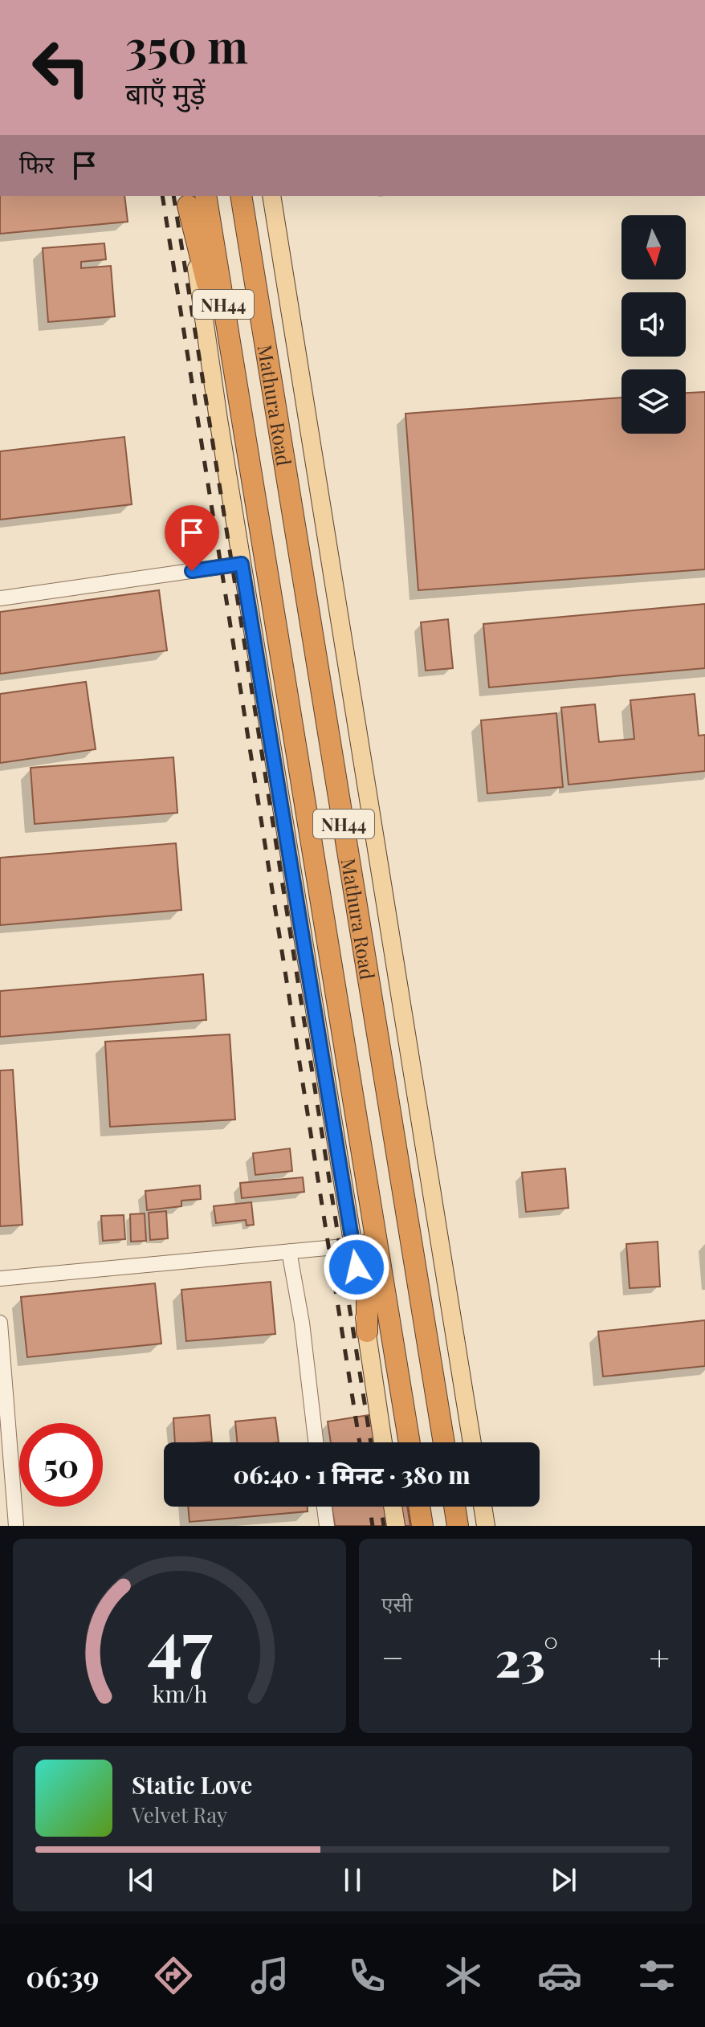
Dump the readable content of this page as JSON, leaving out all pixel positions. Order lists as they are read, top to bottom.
{
  "streets": {
    "highway": ["NH44", "Mathura Road"]
  },
  "crossings": [
    ["NH44", "Mathura Road"]
  ],
  "north": "bottom",
  "page": {
    "turn": ["350 m", "बाएँ मुड़ें"],
    "then": "फिर",
    "limit": "50",
    "trip": "06:40 · 1 मिनट · 380 m",
    "tile": "एसी",
    "heat": ["−", "23°", "+"],
    "song": ["Static Love", "Velvet Ray"],
    "tabs": "06:39",
    "gauge": ["47", "km/h"]
  }
}
